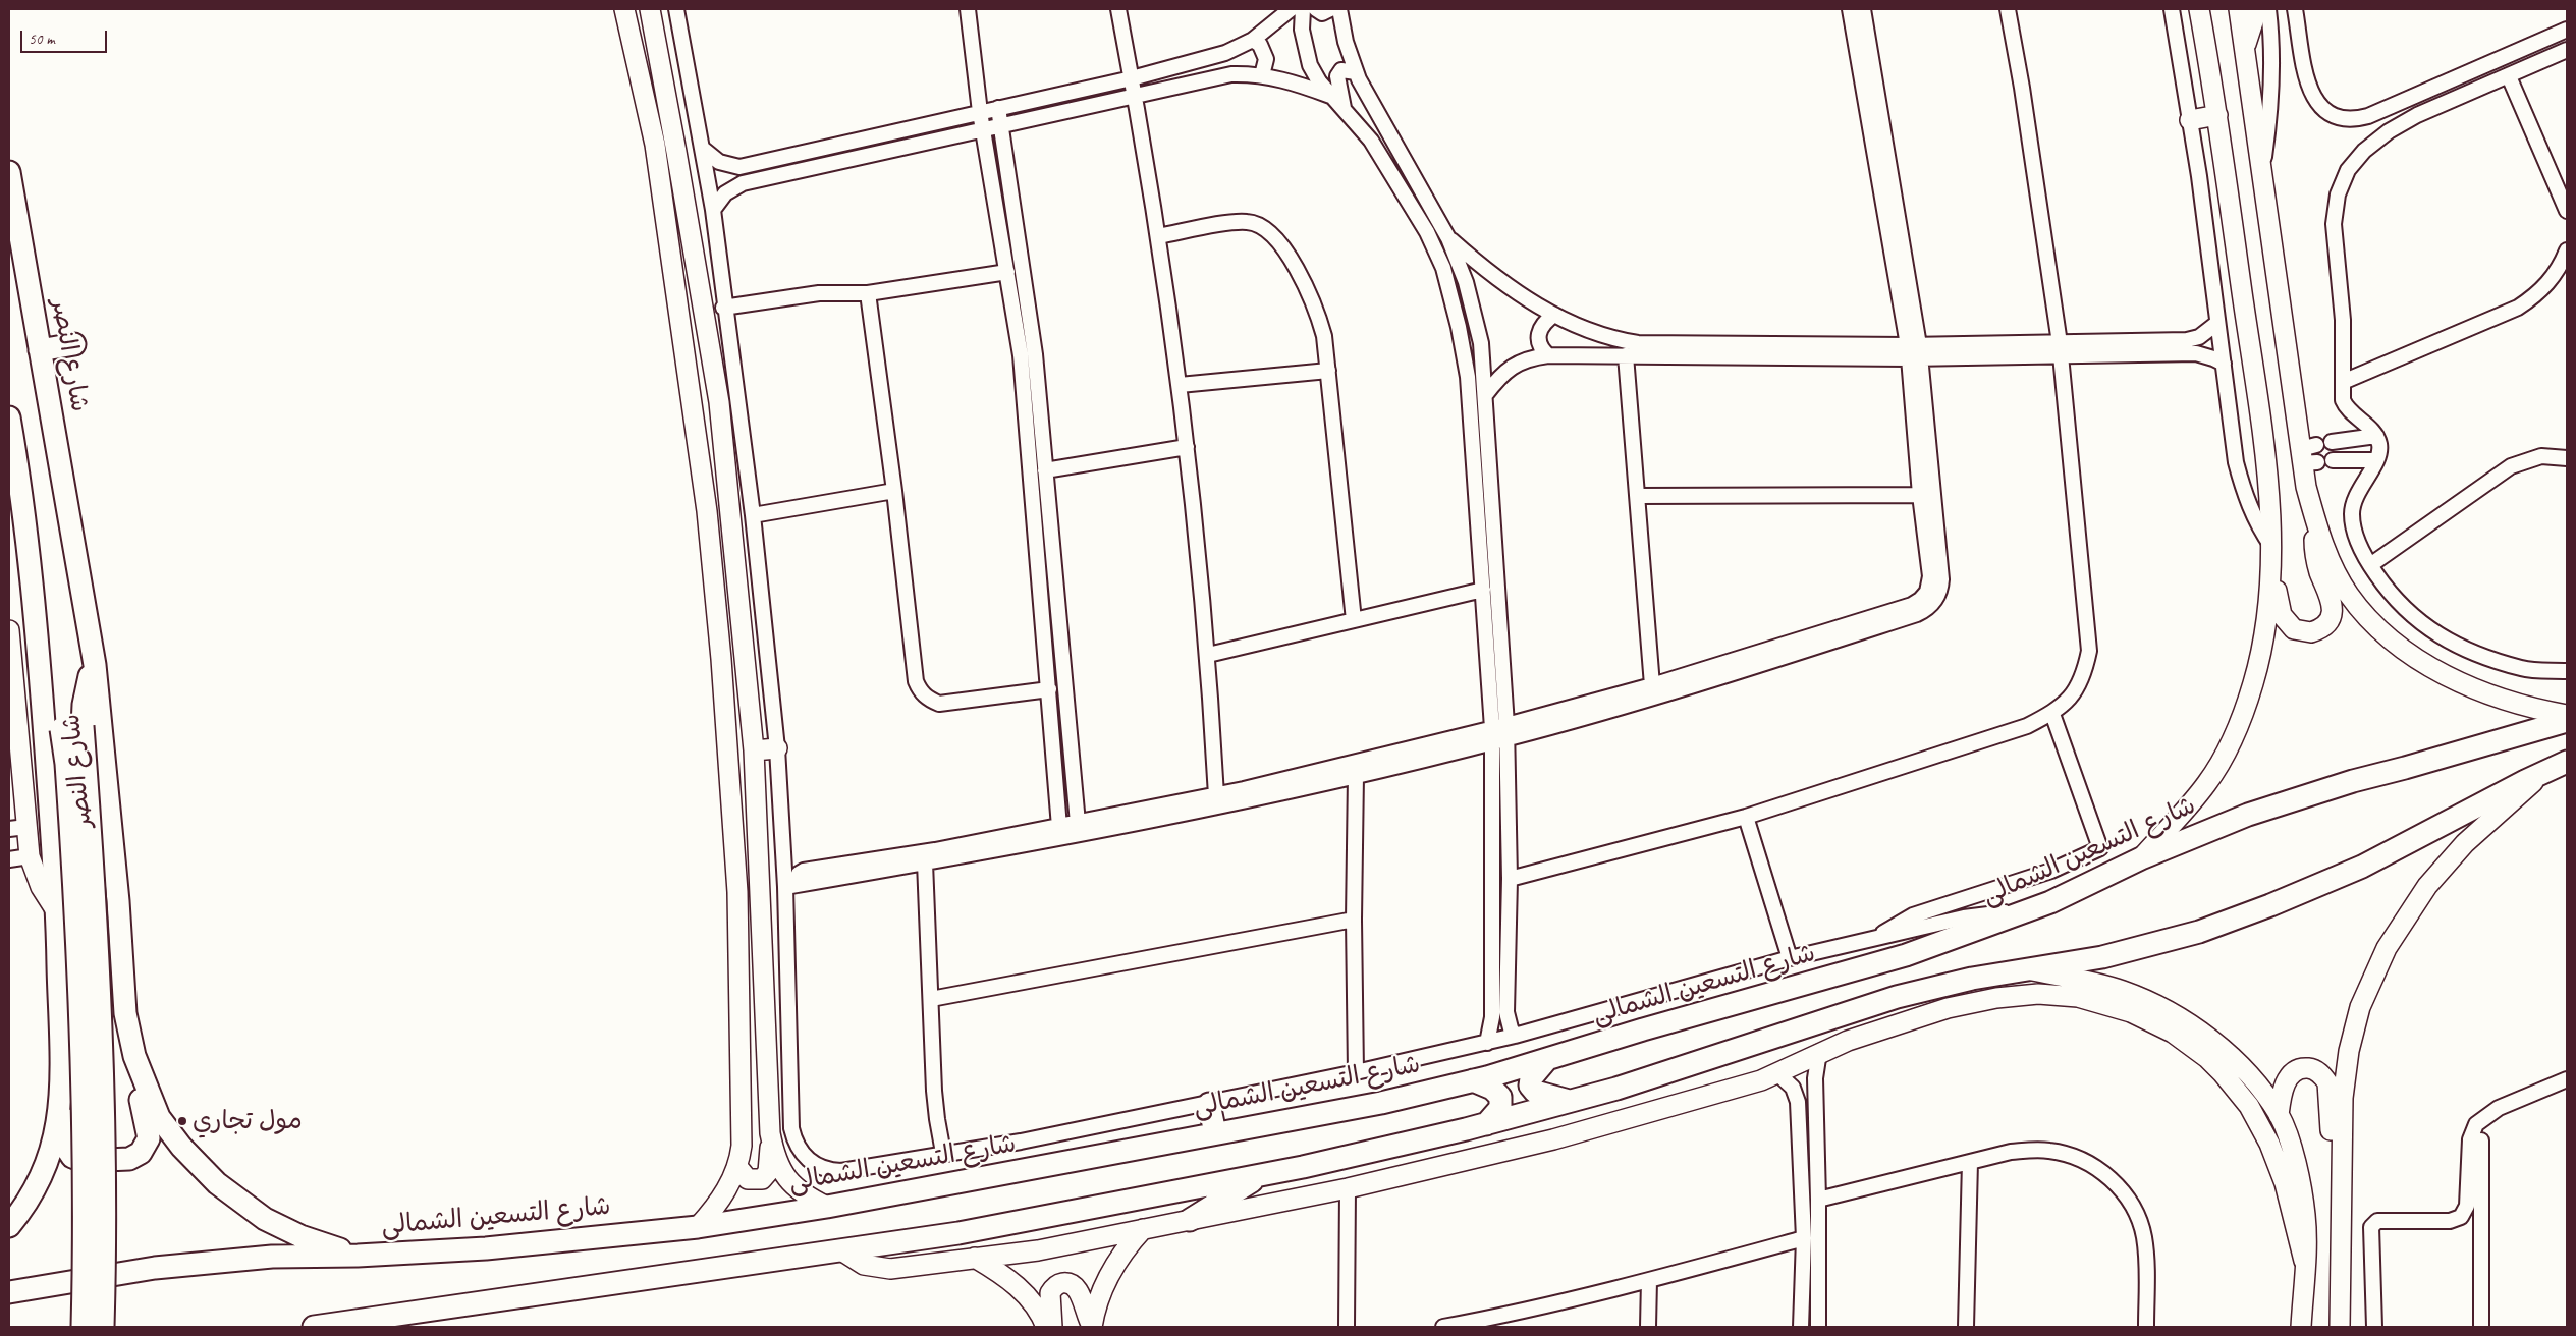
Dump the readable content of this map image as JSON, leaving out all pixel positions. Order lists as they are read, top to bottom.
{
  "streets": {
    "main road": ["شارع النصر", "شارع التسعين الشمالى"]
  },
  "crossings": [
    ["شارع النصر", "شارع التسعين الشمالى"]
  ],
  "places": ["مول تجاري"],
  "scale_bar": "50 m"
}
